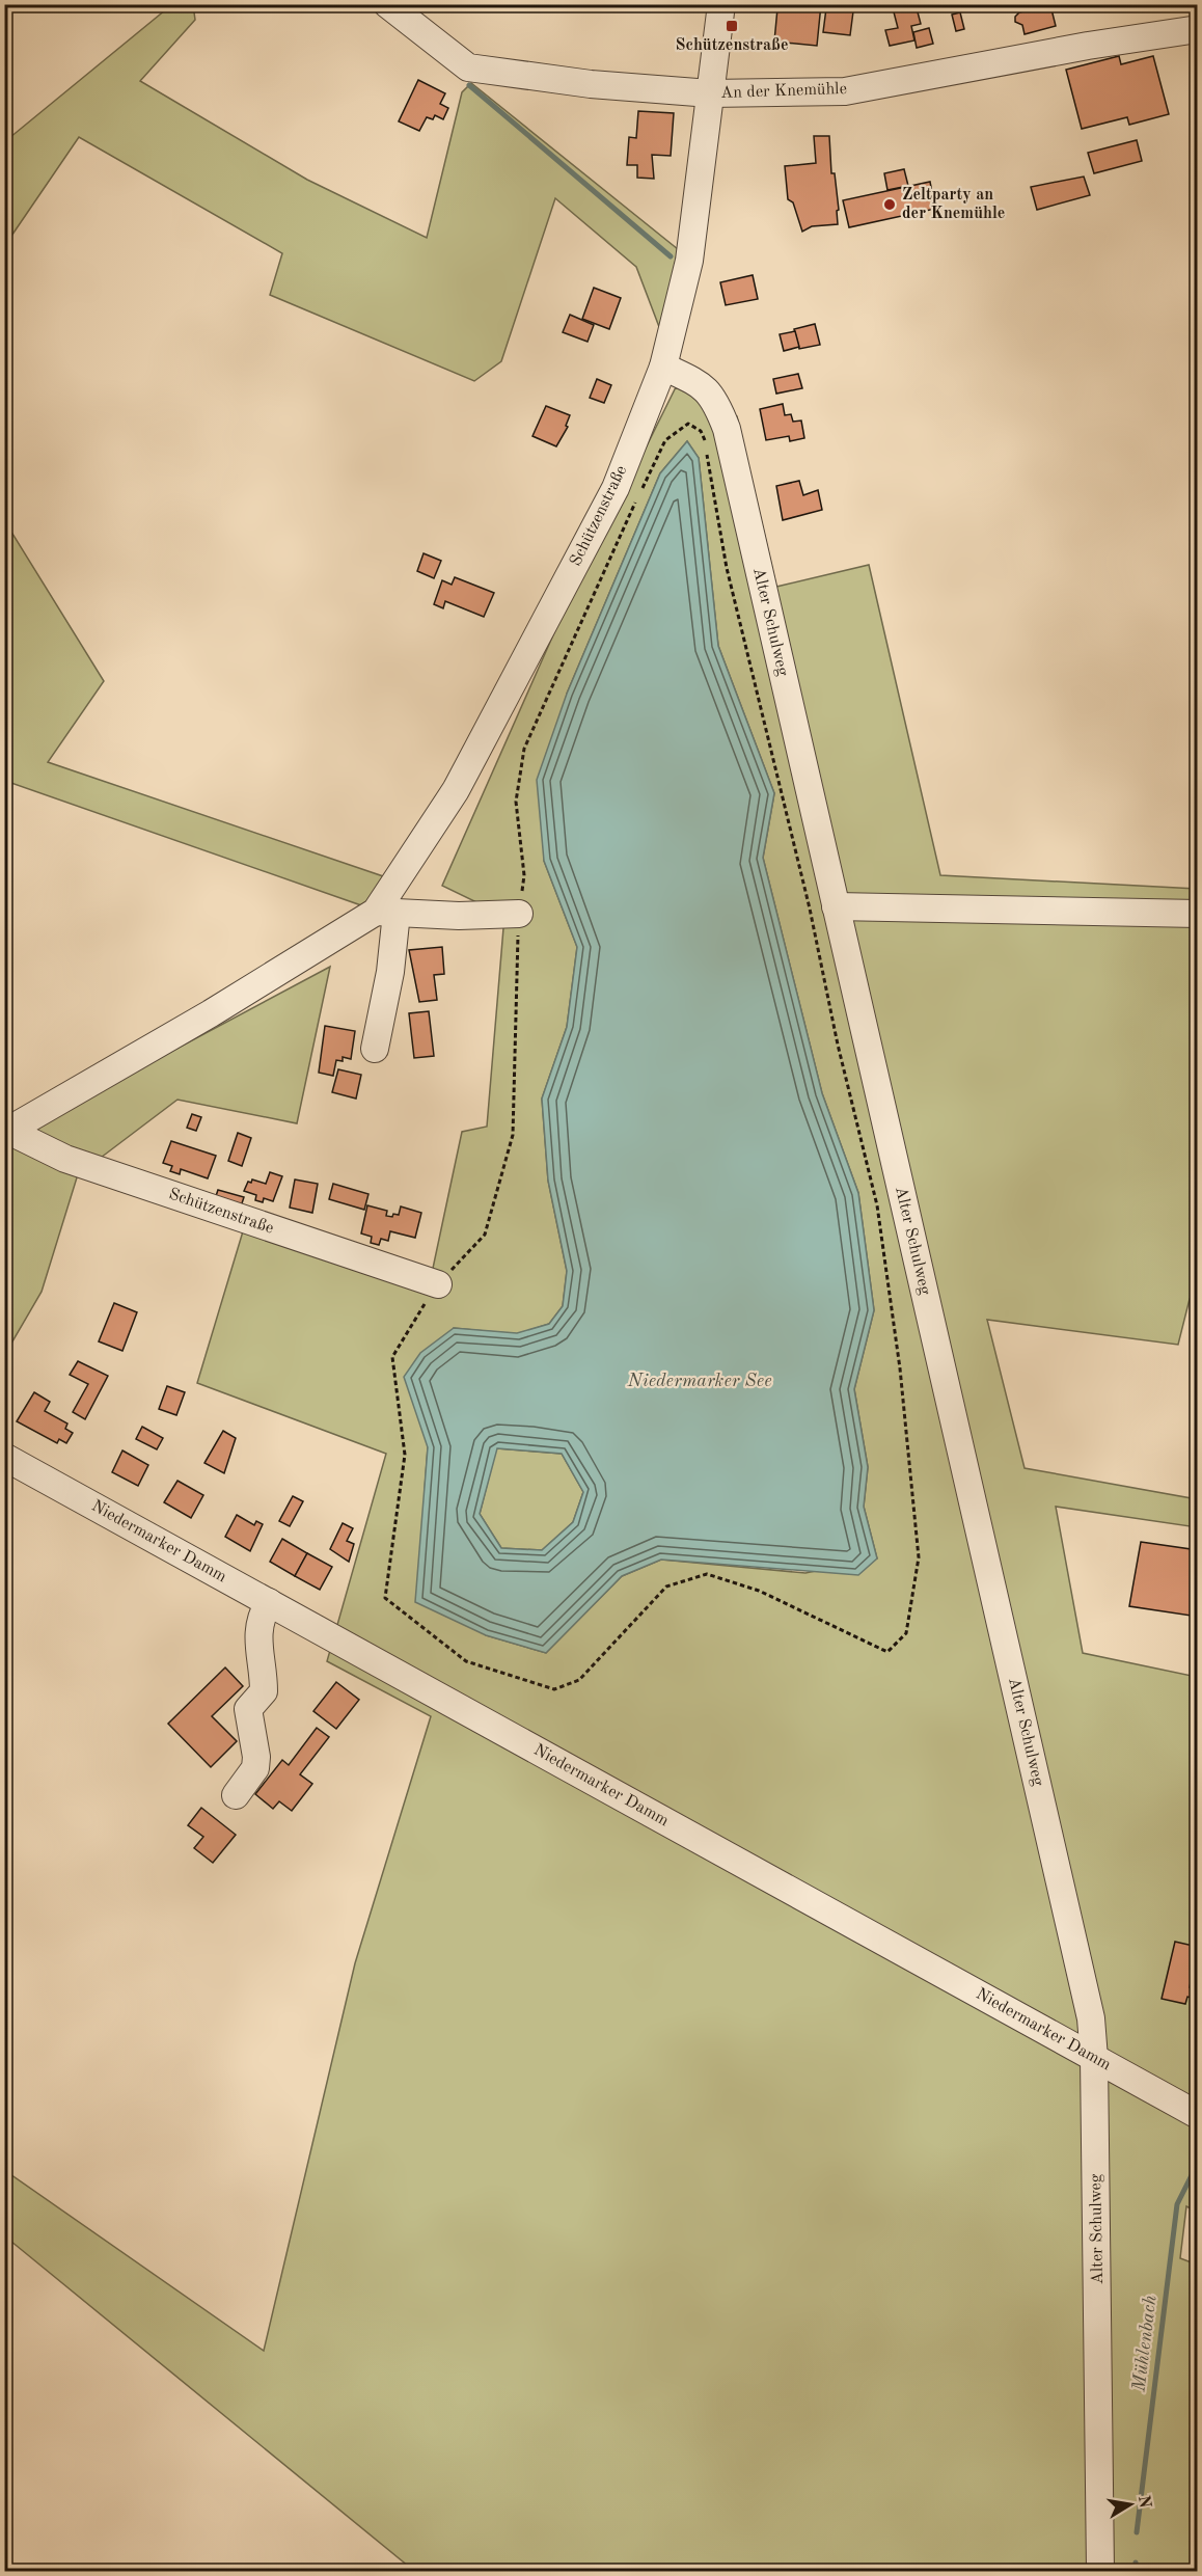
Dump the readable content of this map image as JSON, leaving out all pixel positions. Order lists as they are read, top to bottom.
{
  "streets": {
    "street": [
      "An der Knemühle",
      "Schützenstraße",
      "Alter Schulweg",
      "Niedermarker Damm"
    ]
  },
  "crossings": [
    ["An der Knemühle", "Schützenstraße"],
    ["Schützenstraße", "Alter Schulweg"],
    ["Alter Schulweg", "Niedermarker Damm"]
  ],
  "water": ["Niedermarker See", "Mühlenbach"],
  "places": {
    "transit": ["Schützenstraße"],
    "other": ["Zeltparty an der Knemühle"]
  },
  "north": "right"
}
